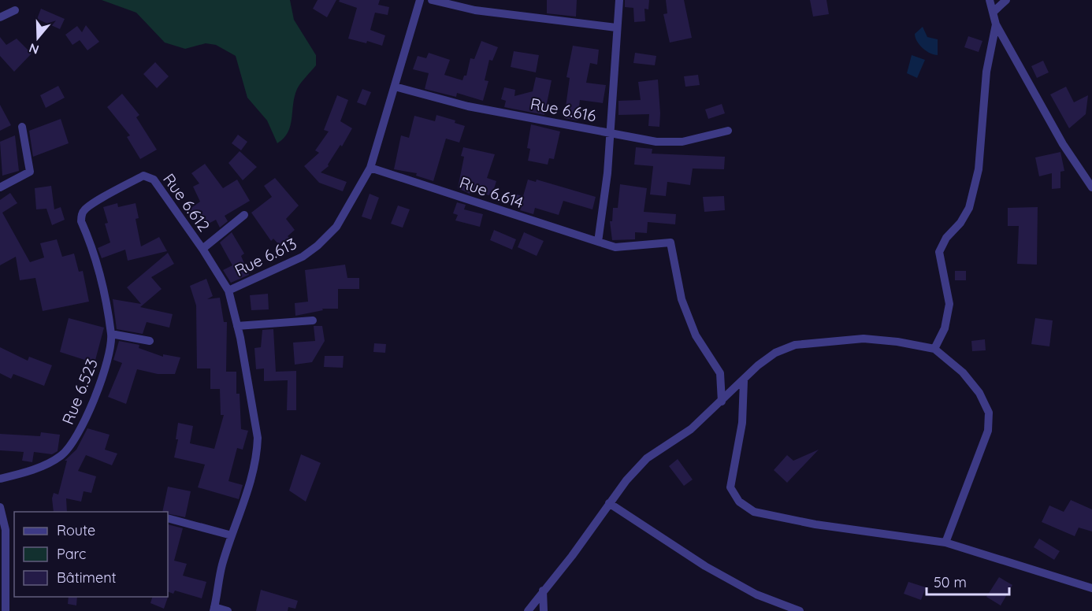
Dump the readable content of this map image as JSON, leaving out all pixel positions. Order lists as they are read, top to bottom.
{
  "streets": {
    "street": [
      "Rue 6.616",
      "Rue 6.614",
      "Rue 6.612",
      "Rue 6.613",
      "Rue 6.523"
    ]
  },
  "crossings": [
    ["Rue 6.616", "Rue 6.613"],
    ["Rue 6.614", "Rue 6.613"],
    ["Rue 6.612", "Rue 6.613"],
    ["Rue 6.612", "Rue 6.523"]
  ],
  "legend": ["Route", "Parc", "Bâtiment"],
  "scale_bar": "50 m",
  "north": "bottom"
}
